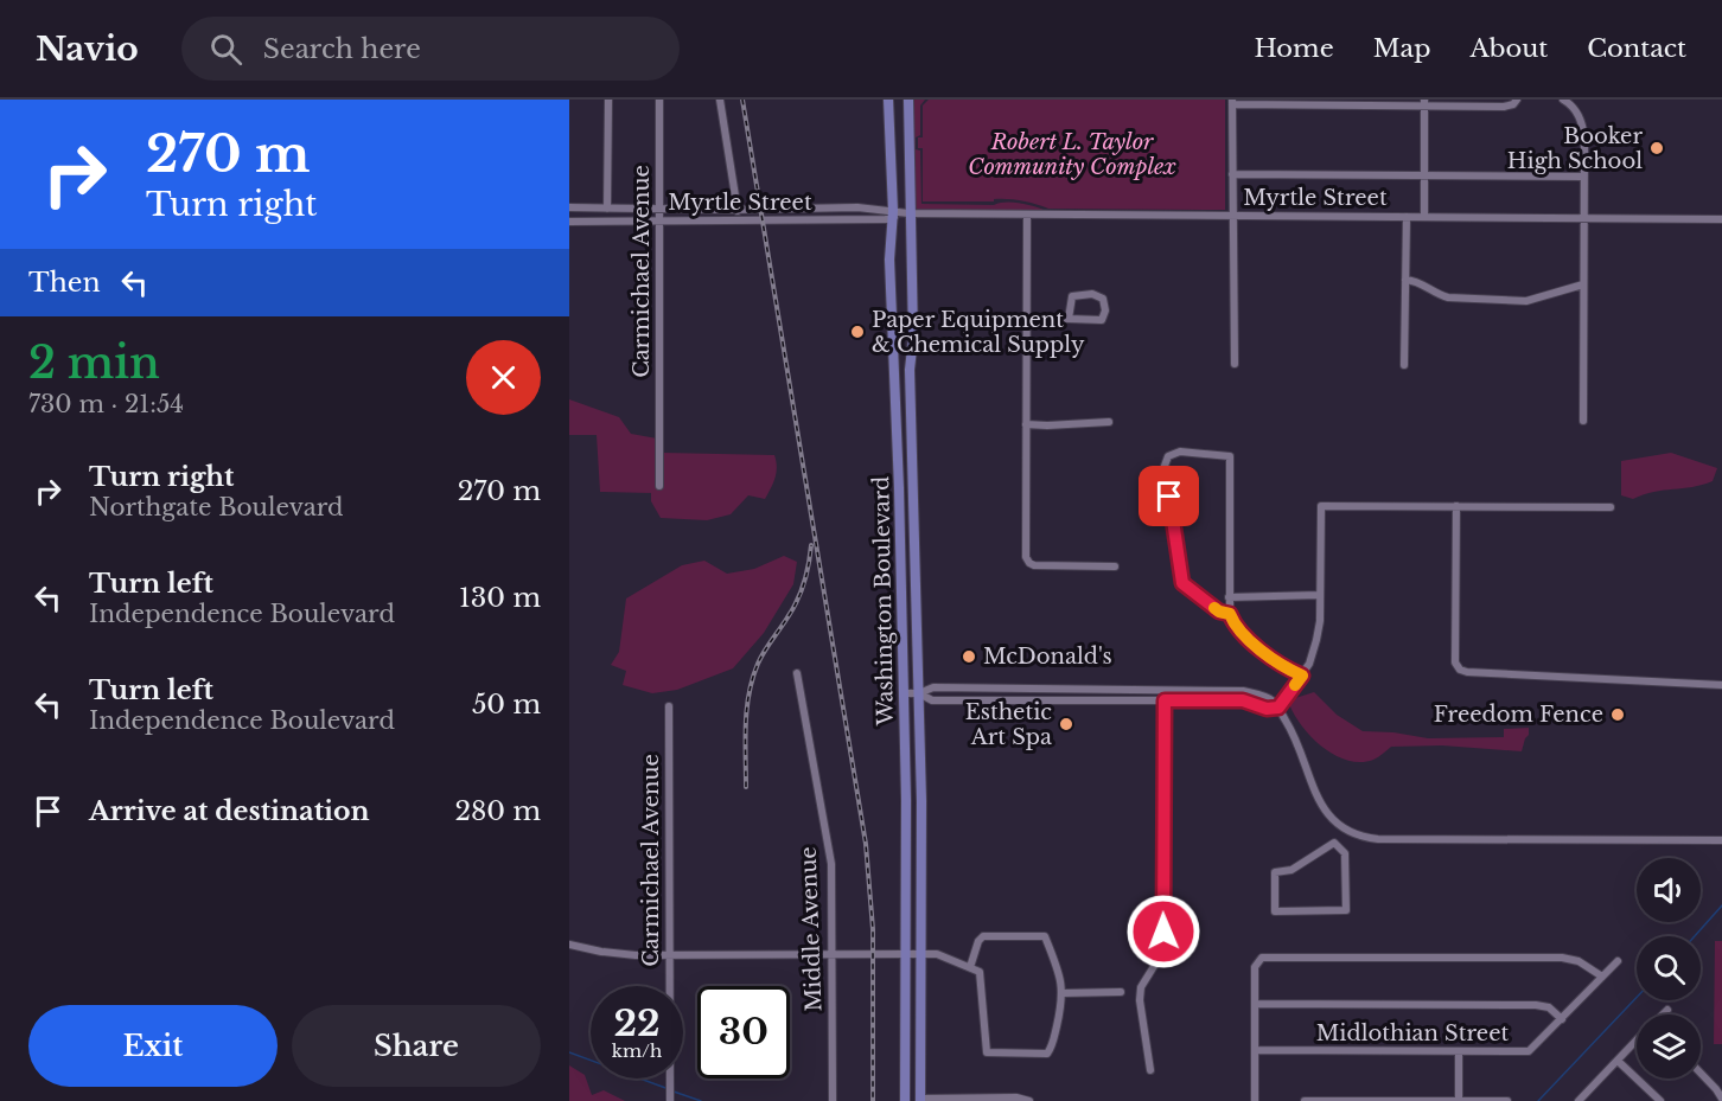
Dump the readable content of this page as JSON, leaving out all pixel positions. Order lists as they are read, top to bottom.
{
  "streets": {
    "main road": ["Washington Boulevard"],
    "street": [
      "Myrtle Street",
      "Carmichael Avenue",
      "Middle Avenue",
      "Midlothian Street"
    ]
  },
  "crossings": [
    ["Myrtle Street", "Carmichael Avenue"],
    ["Myrtle Street", "Washington Boulevard"]
  ],
  "parks": ["Robert L. Taylor Community Complex"],
  "places": [
    "Booker High School",
    "Paper Equipment & Chemical Supply",
    "McDonald's",
    "Freedom Fence",
    "Esthetic Art Spa"
  ],
  "page": {
    "header": "Navio",
    "search": "Search here",
    "nav": [
      "Home",
      "Map",
      "About",
      "Contact"
    ],
    "turn": ["270 m", "Turn right"],
    "then": "Then",
    "heading": ["2 min", "730 m · 21:54"],
    "list": [
      {
        "name": "Turn right",
        "note": "Northgate Boulevard",
        "value": "270 m"
      },
      {
        "name": "Turn left",
        "note": "Independence Boulevard",
        "value": "130 m"
      },
      {
        "name": "Turn left",
        "note": "Independence Boulevard",
        "value": "50 m"
      },
      {
        "name": "Arrive at destination",
        "value": "280 m"
      }
    ],
    "speed": "22 km/h",
    "limit": "30",
    "buttons": ["Exit", "Share"]
  }
}
